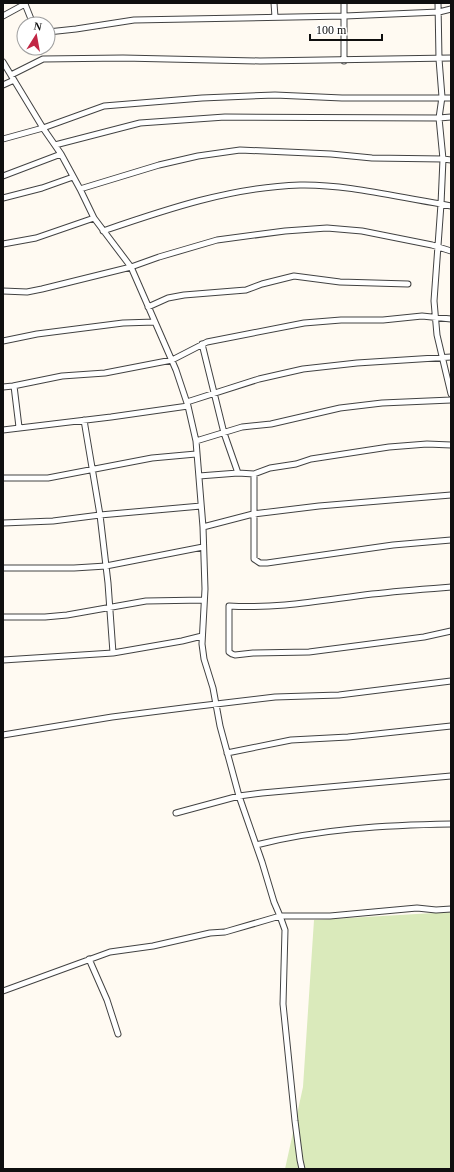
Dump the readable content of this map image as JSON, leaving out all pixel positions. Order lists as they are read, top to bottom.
{
  "scale_bar": "100 m",
  "north": "top"
}
